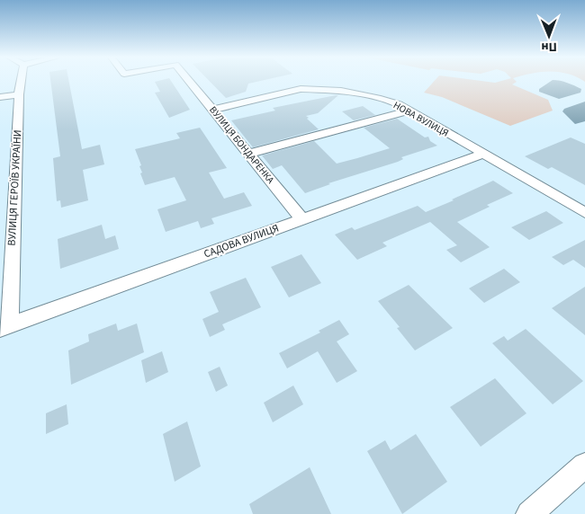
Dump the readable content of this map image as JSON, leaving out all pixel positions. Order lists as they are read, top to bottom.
{
  "streets": {
    "street": [
      "НОВА ВУЛИЦЯ",
      "ВУЛИЦЯ БОНДАРЕНКА",
      "ВУЛИЦЯ ГЕРОЇВ УКРАЇНИ",
      "САДОВА ВУЛИЦЯ"
    ]
  },
  "crossings": [
    ["НОВА ВУЛИЦЯ", "ВУЛИЦЯ БОНДАРЕНКА"],
    ["НОВА ВУЛИЦЯ", "САДОВА ВУЛИЦЯ"],
    ["ВУЛИЦЯ БОНДАРЕНКА", "САДОВА ВУЛИЦЯ"],
    ["ВУЛИЦЯ ГЕРОЇВ УКРАЇНИ", "САДОВА ВУЛИЦЯ"]
  ],
  "north": "bottom"
}
